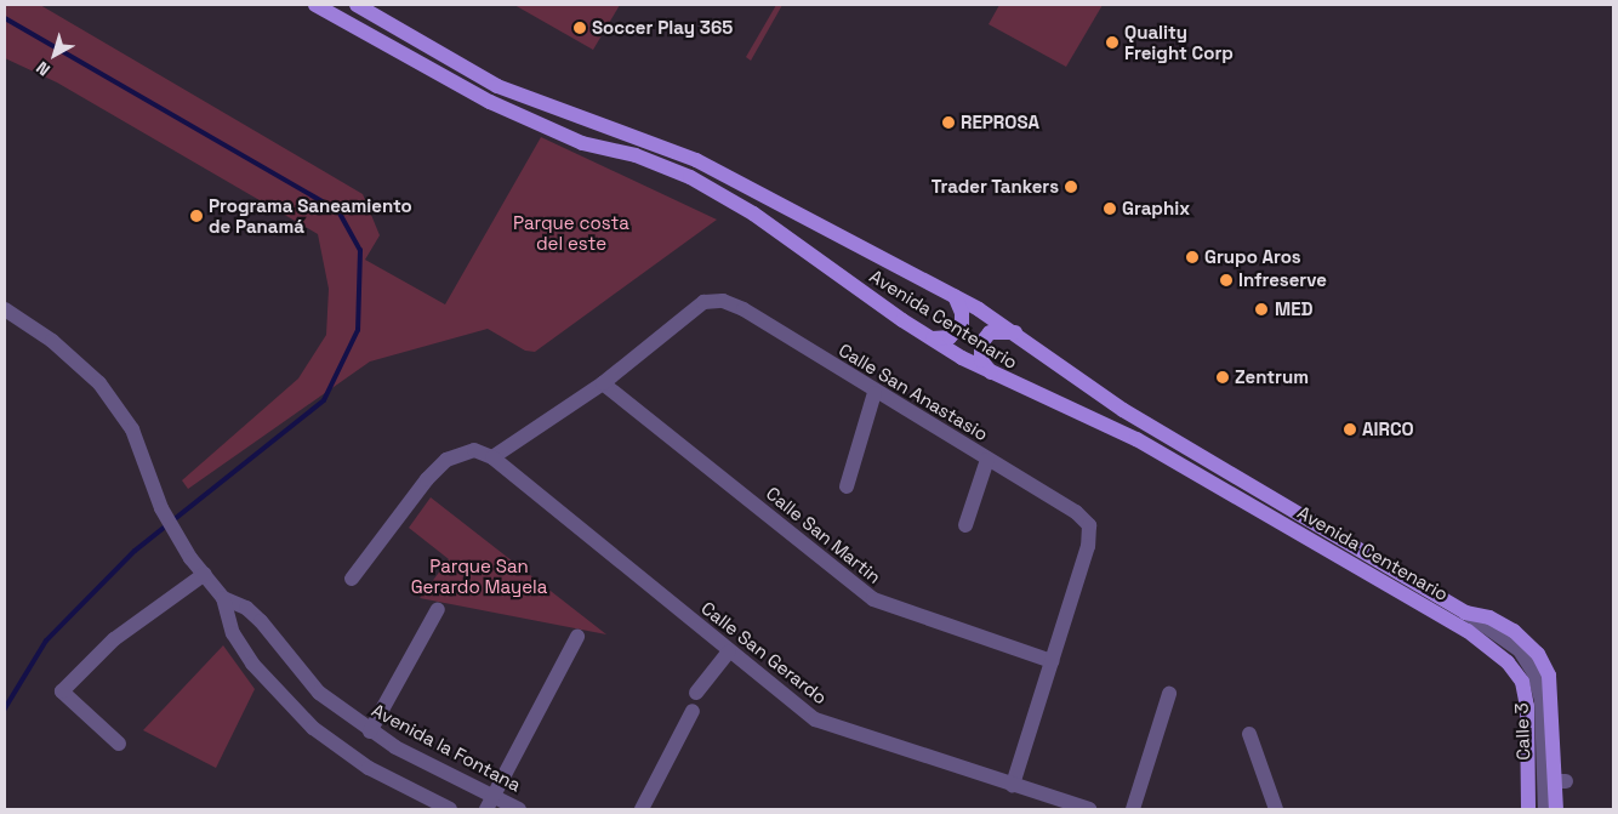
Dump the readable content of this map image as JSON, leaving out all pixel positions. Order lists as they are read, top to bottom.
{
  "streets": {
    "main road": ["Avenida Centenario"],
    "street": [
      "Calle San Anastasio",
      "Calle San Martin",
      "Calle San Gerardo",
      "Calle 3",
      "Avenida la Fontana"
    ]
  },
  "crossings": [
    ["Avenida Centenario", "Calle 3"],
    ["Calle San Anastasio", "Calle San Martin"],
    ["Calle San Anastasio", "Calle San Gerardo"]
  ],
  "parks": ["Parque costa del este", "Parque San Gerardo Mayela"],
  "places": [
    "Soccer Play 365",
    "Quality Freight Corp",
    "REPROSA",
    "Trader Tankers",
    "Graphix",
    "Programa Saneamiento de Panamá",
    "Grupo Aros",
    "Infreserve",
    "MED",
    "Zentrum",
    "AIRCO"
  ],
  "north": "bottom left"
}
